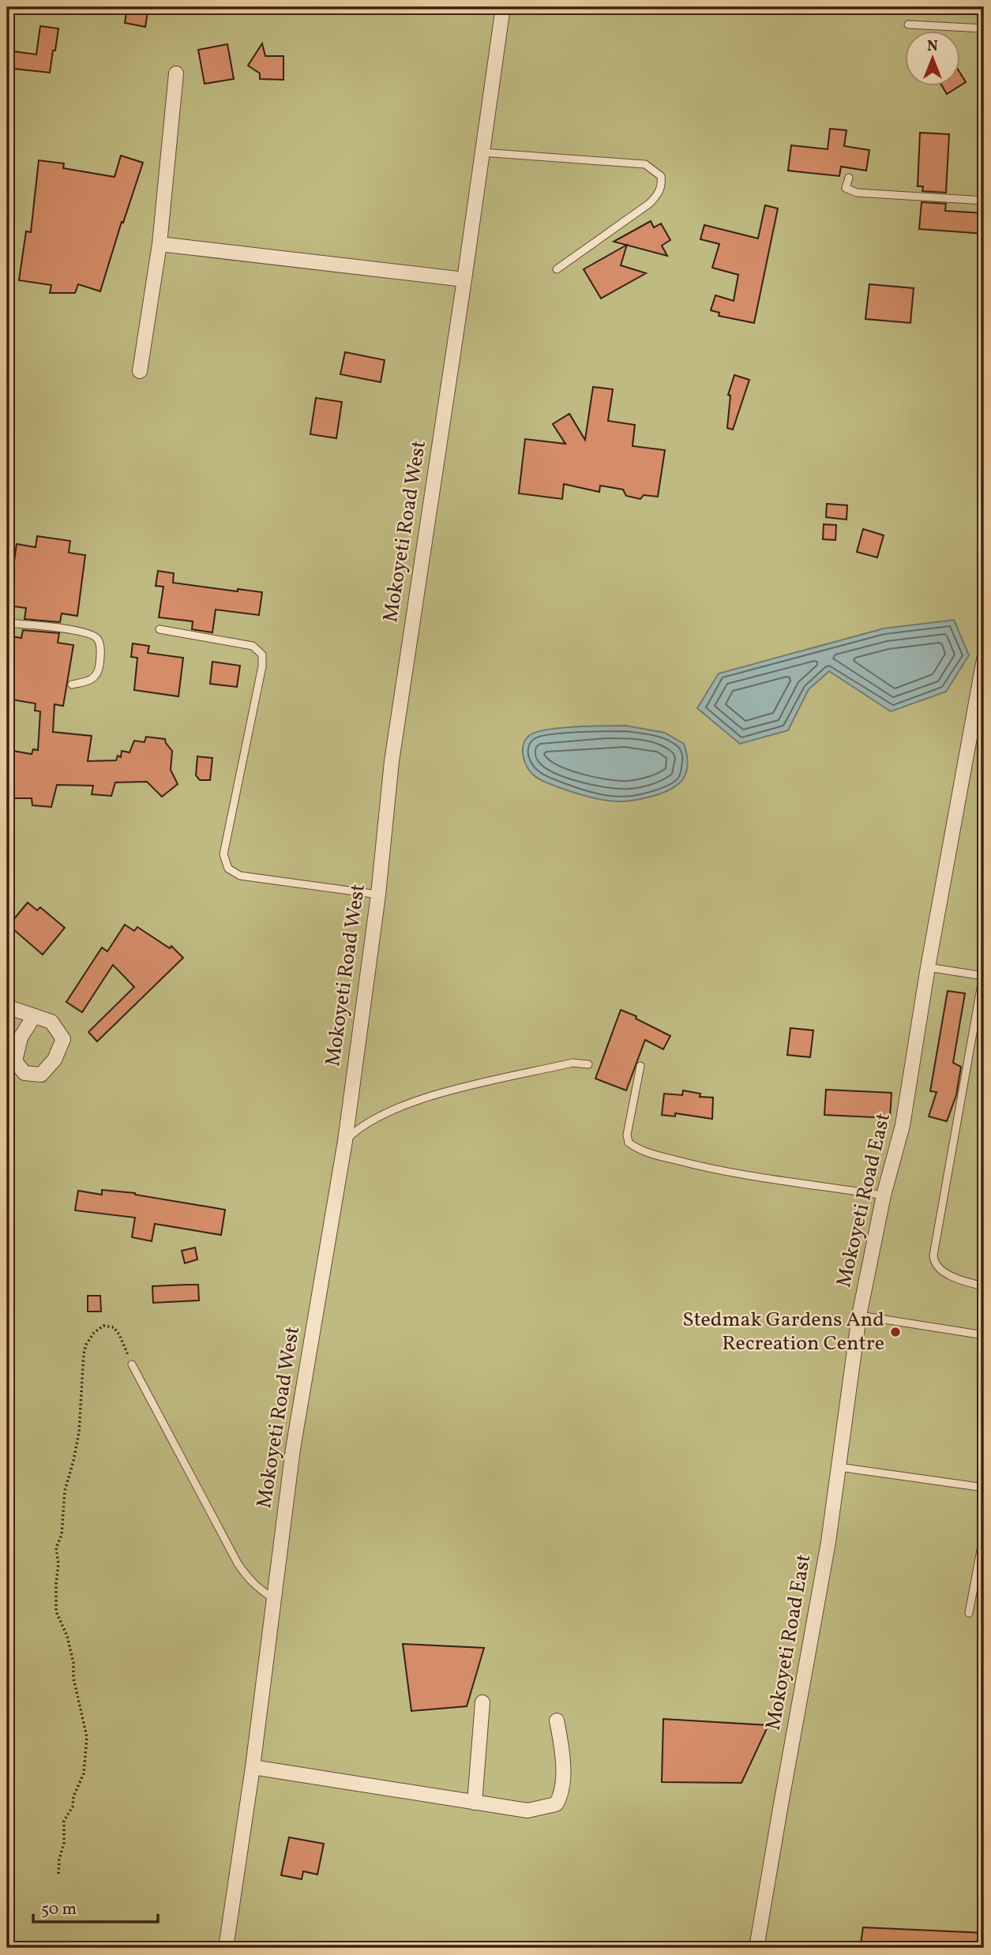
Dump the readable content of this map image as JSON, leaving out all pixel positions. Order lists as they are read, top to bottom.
{
  "streets": {
    "street": ["Mokoyeti Road West", "Mokoyeti Road East"]
  },
  "places": ["Stedmak Gardens And Recreation Centre"],
  "scale_bar": "50 m",
  "north": "top"
}
